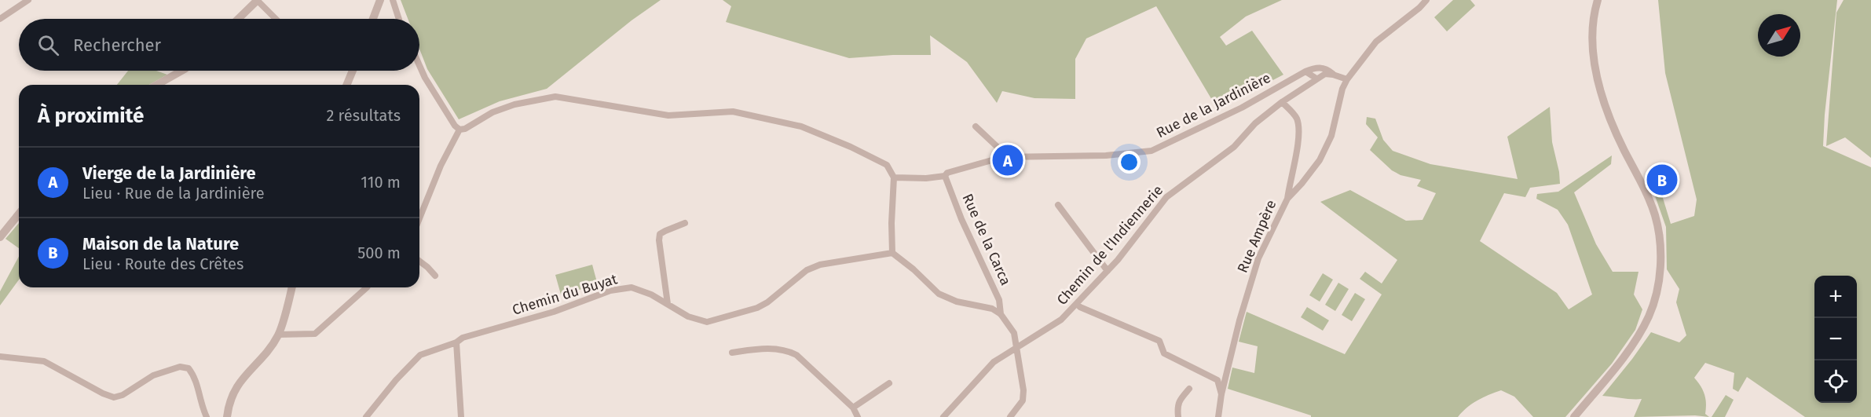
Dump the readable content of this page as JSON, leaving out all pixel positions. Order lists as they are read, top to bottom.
{
  "streets": {
    "street": [
      "Rue de la Jardinière",
      "Rue Ampère",
      "Rue de la Carca",
      "Chemin de l'Indiennerie",
      "Chemin du Buyat"
    ]
  },
  "crossings": [
    ["Rue de la Jardinière", "Rue Ampère"],
    ["Rue de la Jardinière", "Rue de la Carca"]
  ],
  "north": "top right",
  "page": {
    "search": "Rechercher",
    "heading": ["À proximité", "2 résultats"],
    "pins": ["A", "B"],
    "list": [
      {
        "mark": "A",
        "name": "Vierge de la Jardinière",
        "note": "Lieu · Rue de la Jardinière",
        "value": "110 m"
      },
      {
        "mark": "B",
        "name": "Maison de la Nature",
        "note": "Lieu · Route des Crêtes",
        "value": "500 m"
      }
    ],
    "map_buttons": ["+", "−"]
  }
}
